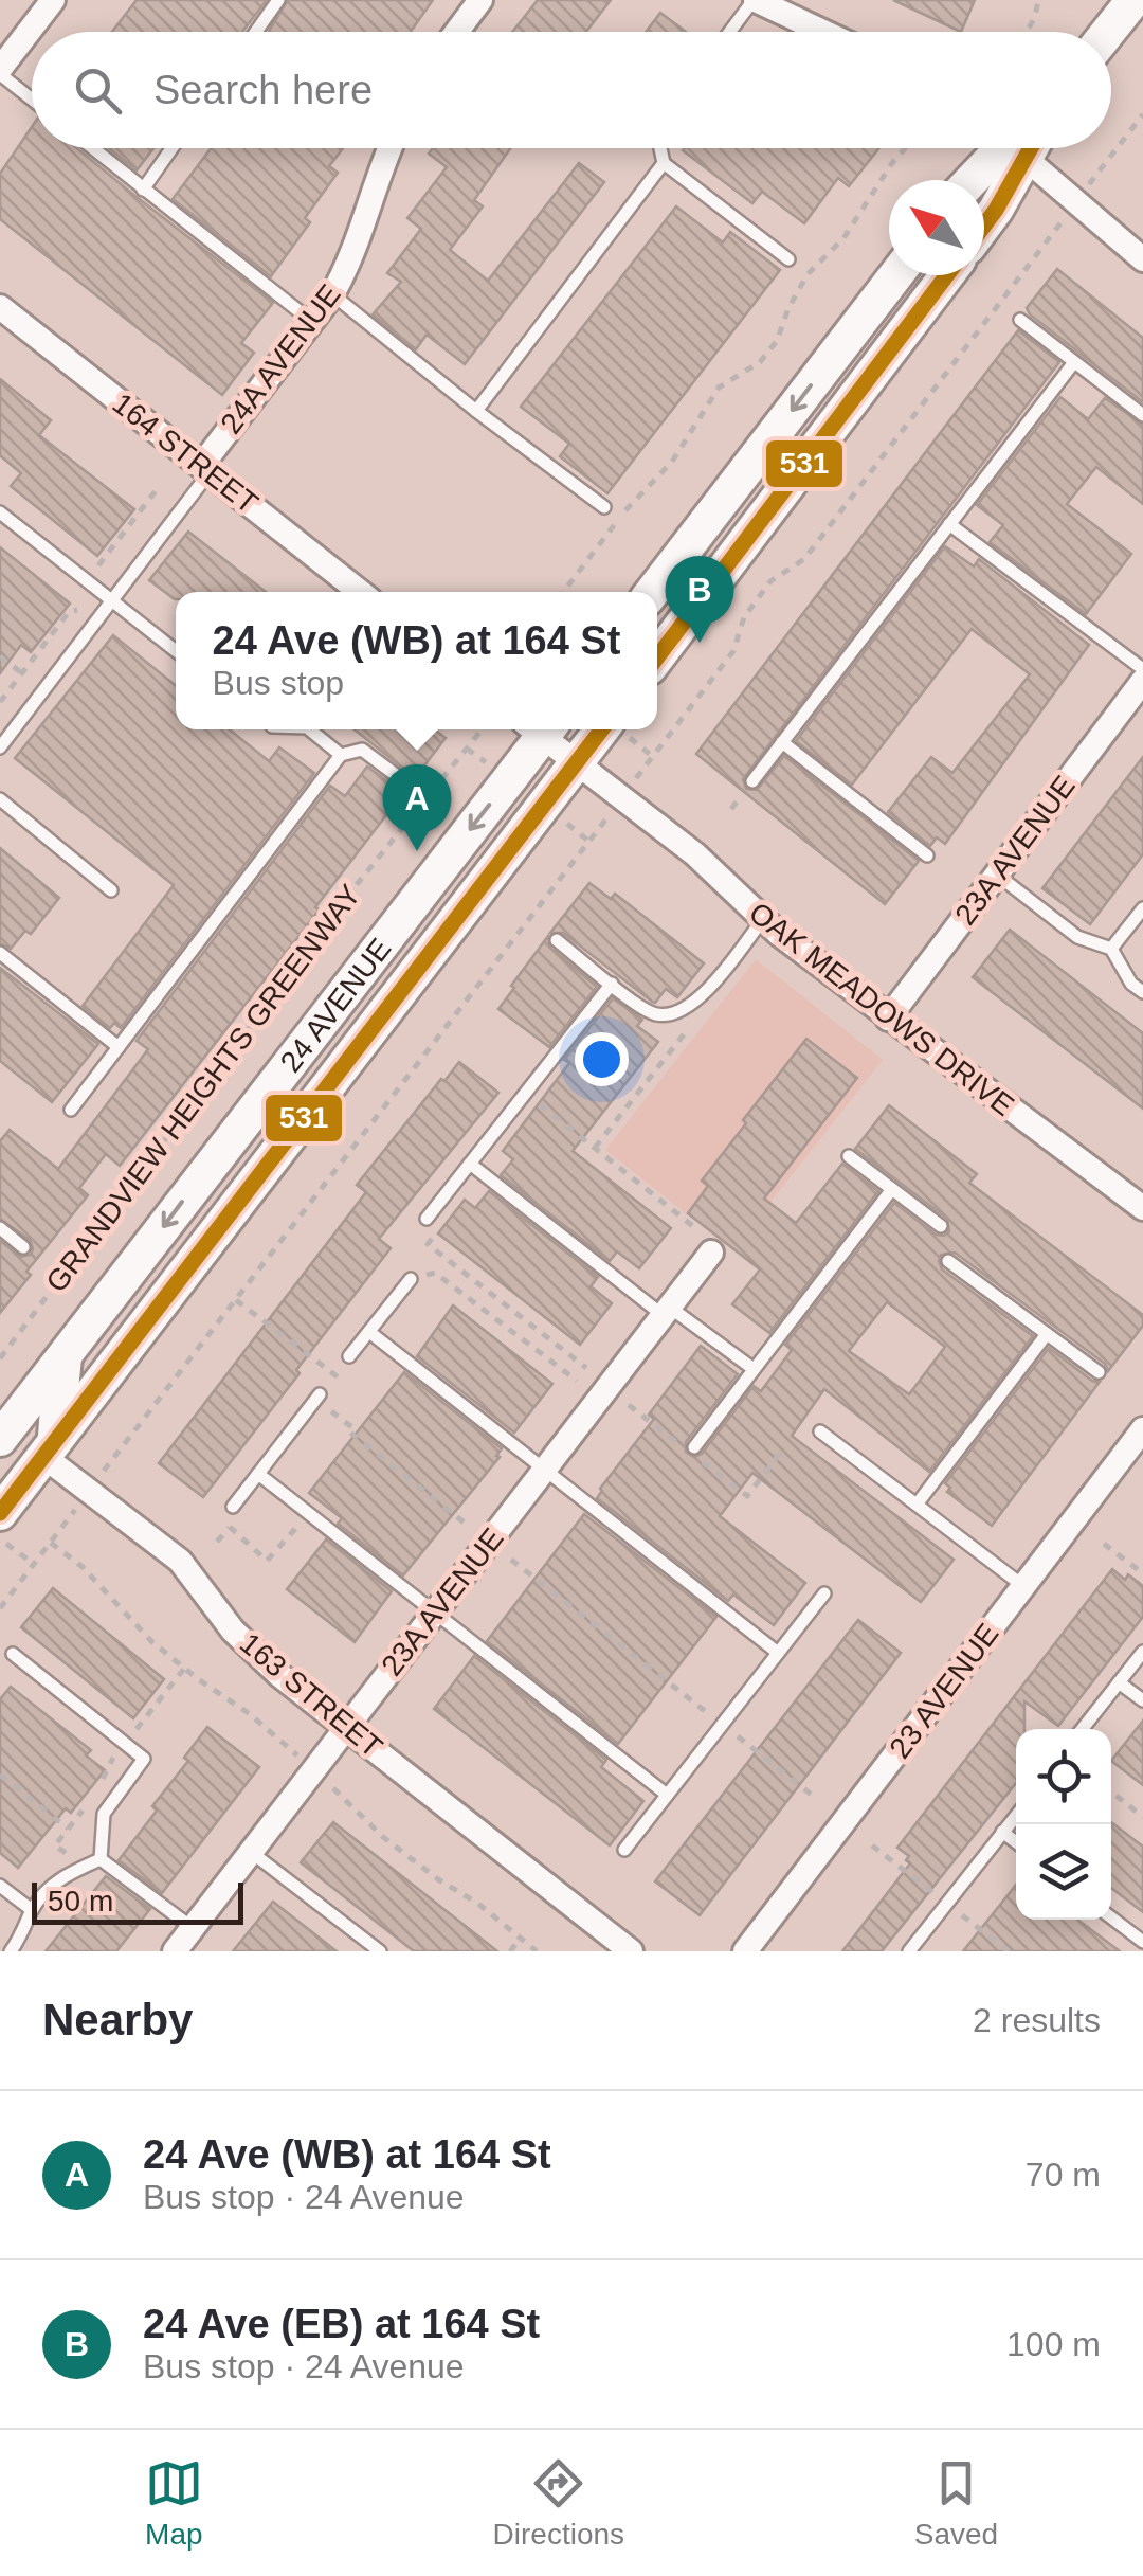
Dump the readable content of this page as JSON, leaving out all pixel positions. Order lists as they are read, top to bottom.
{
  "streets": {
    "main road": ["24 AVENUE"],
    "street": [
      "24A AVENUE",
      "164 STREET",
      "23A AVENUE",
      "OAK MEADOWS DRIVE",
      "23 AVENUE",
      "163 STREET"
    ],
    "path": ["GRANDVIEW HEIGHTS GREENWAY"]
  },
  "crossings": [
    ["24A AVENUE", "164 STREET"],
    ["23A AVENUE", "OAK MEADOWS DRIVE"],
    ["23A AVENUE", "163 STREET"],
    ["24 AVENUE", "OAK MEADOWS DRIVE"],
    ["24 AVENUE", "163 STREET"]
  ],
  "lines": ["transit line 531"],
  "scale_bar": "50 m",
  "north": "top left",
  "page": {
    "search": "Search here",
    "pins": ["B", "A"],
    "popup": ["24 Ave (WB) at 164 St", "Bus stop"],
    "scale": "50 m",
    "heading": ["Nearby", "2 results"],
    "list": [
      {
        "mark": "A",
        "name": "24 Ave (WB) at 164 St",
        "note": "Bus stop · 24 Avenue",
        "value": "70 m"
      },
      {
        "mark": "B",
        "name": "24 Ave (EB) at 164 St",
        "note": "Bus stop · 24 Avenue",
        "value": "100 m"
      }
    ],
    "nav": ["Map", "Directions", "Saved"]
  }
}
